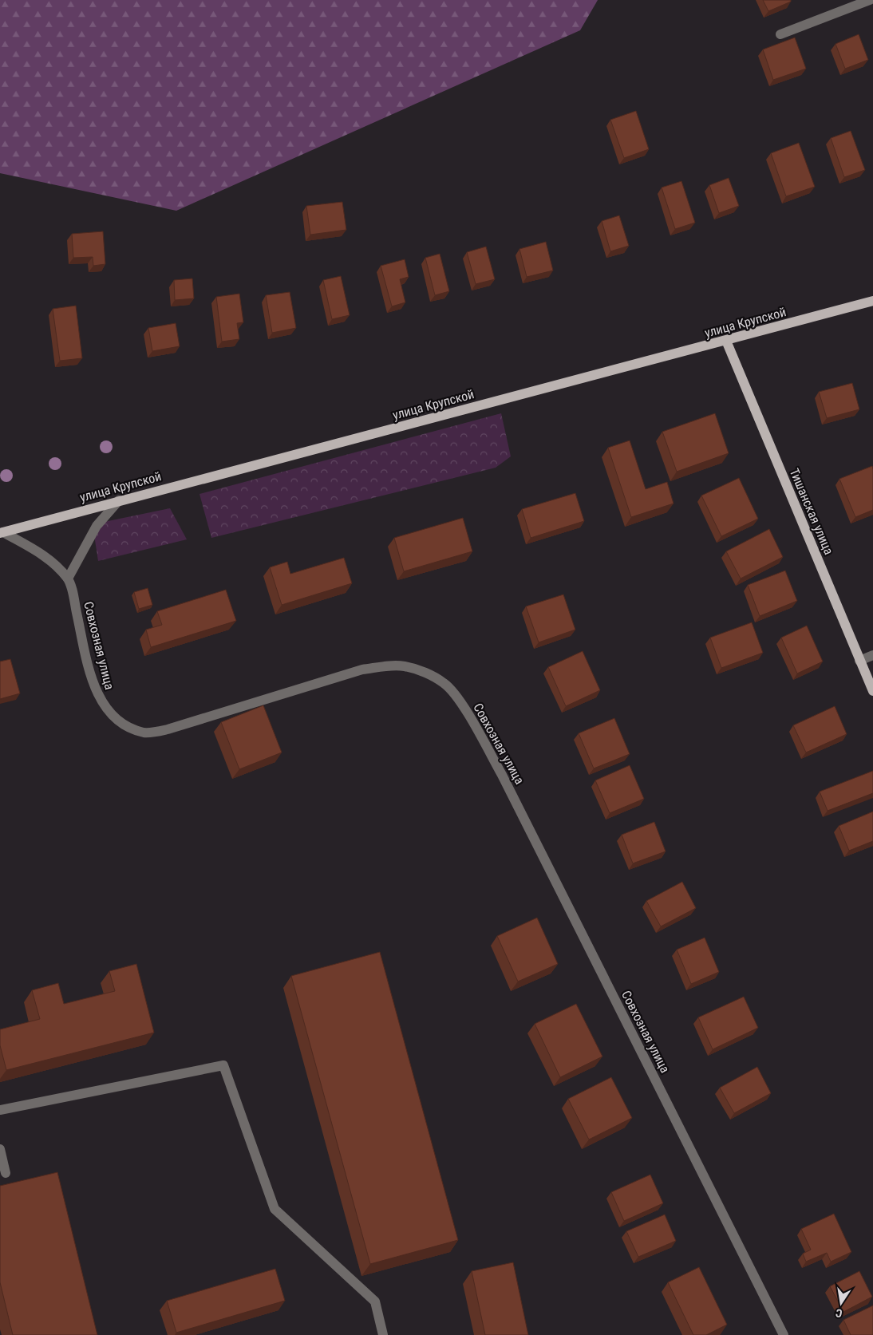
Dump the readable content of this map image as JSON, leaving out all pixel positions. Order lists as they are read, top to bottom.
{
  "streets": {
    "main road": ["улица Крупской", "Тишанская улица"],
    "street": ["Совхозная улица"]
  },
  "crossings": [
    ["улица Крупской", "Тишанская улица"]
  ],
  "north": "bottom"
}
